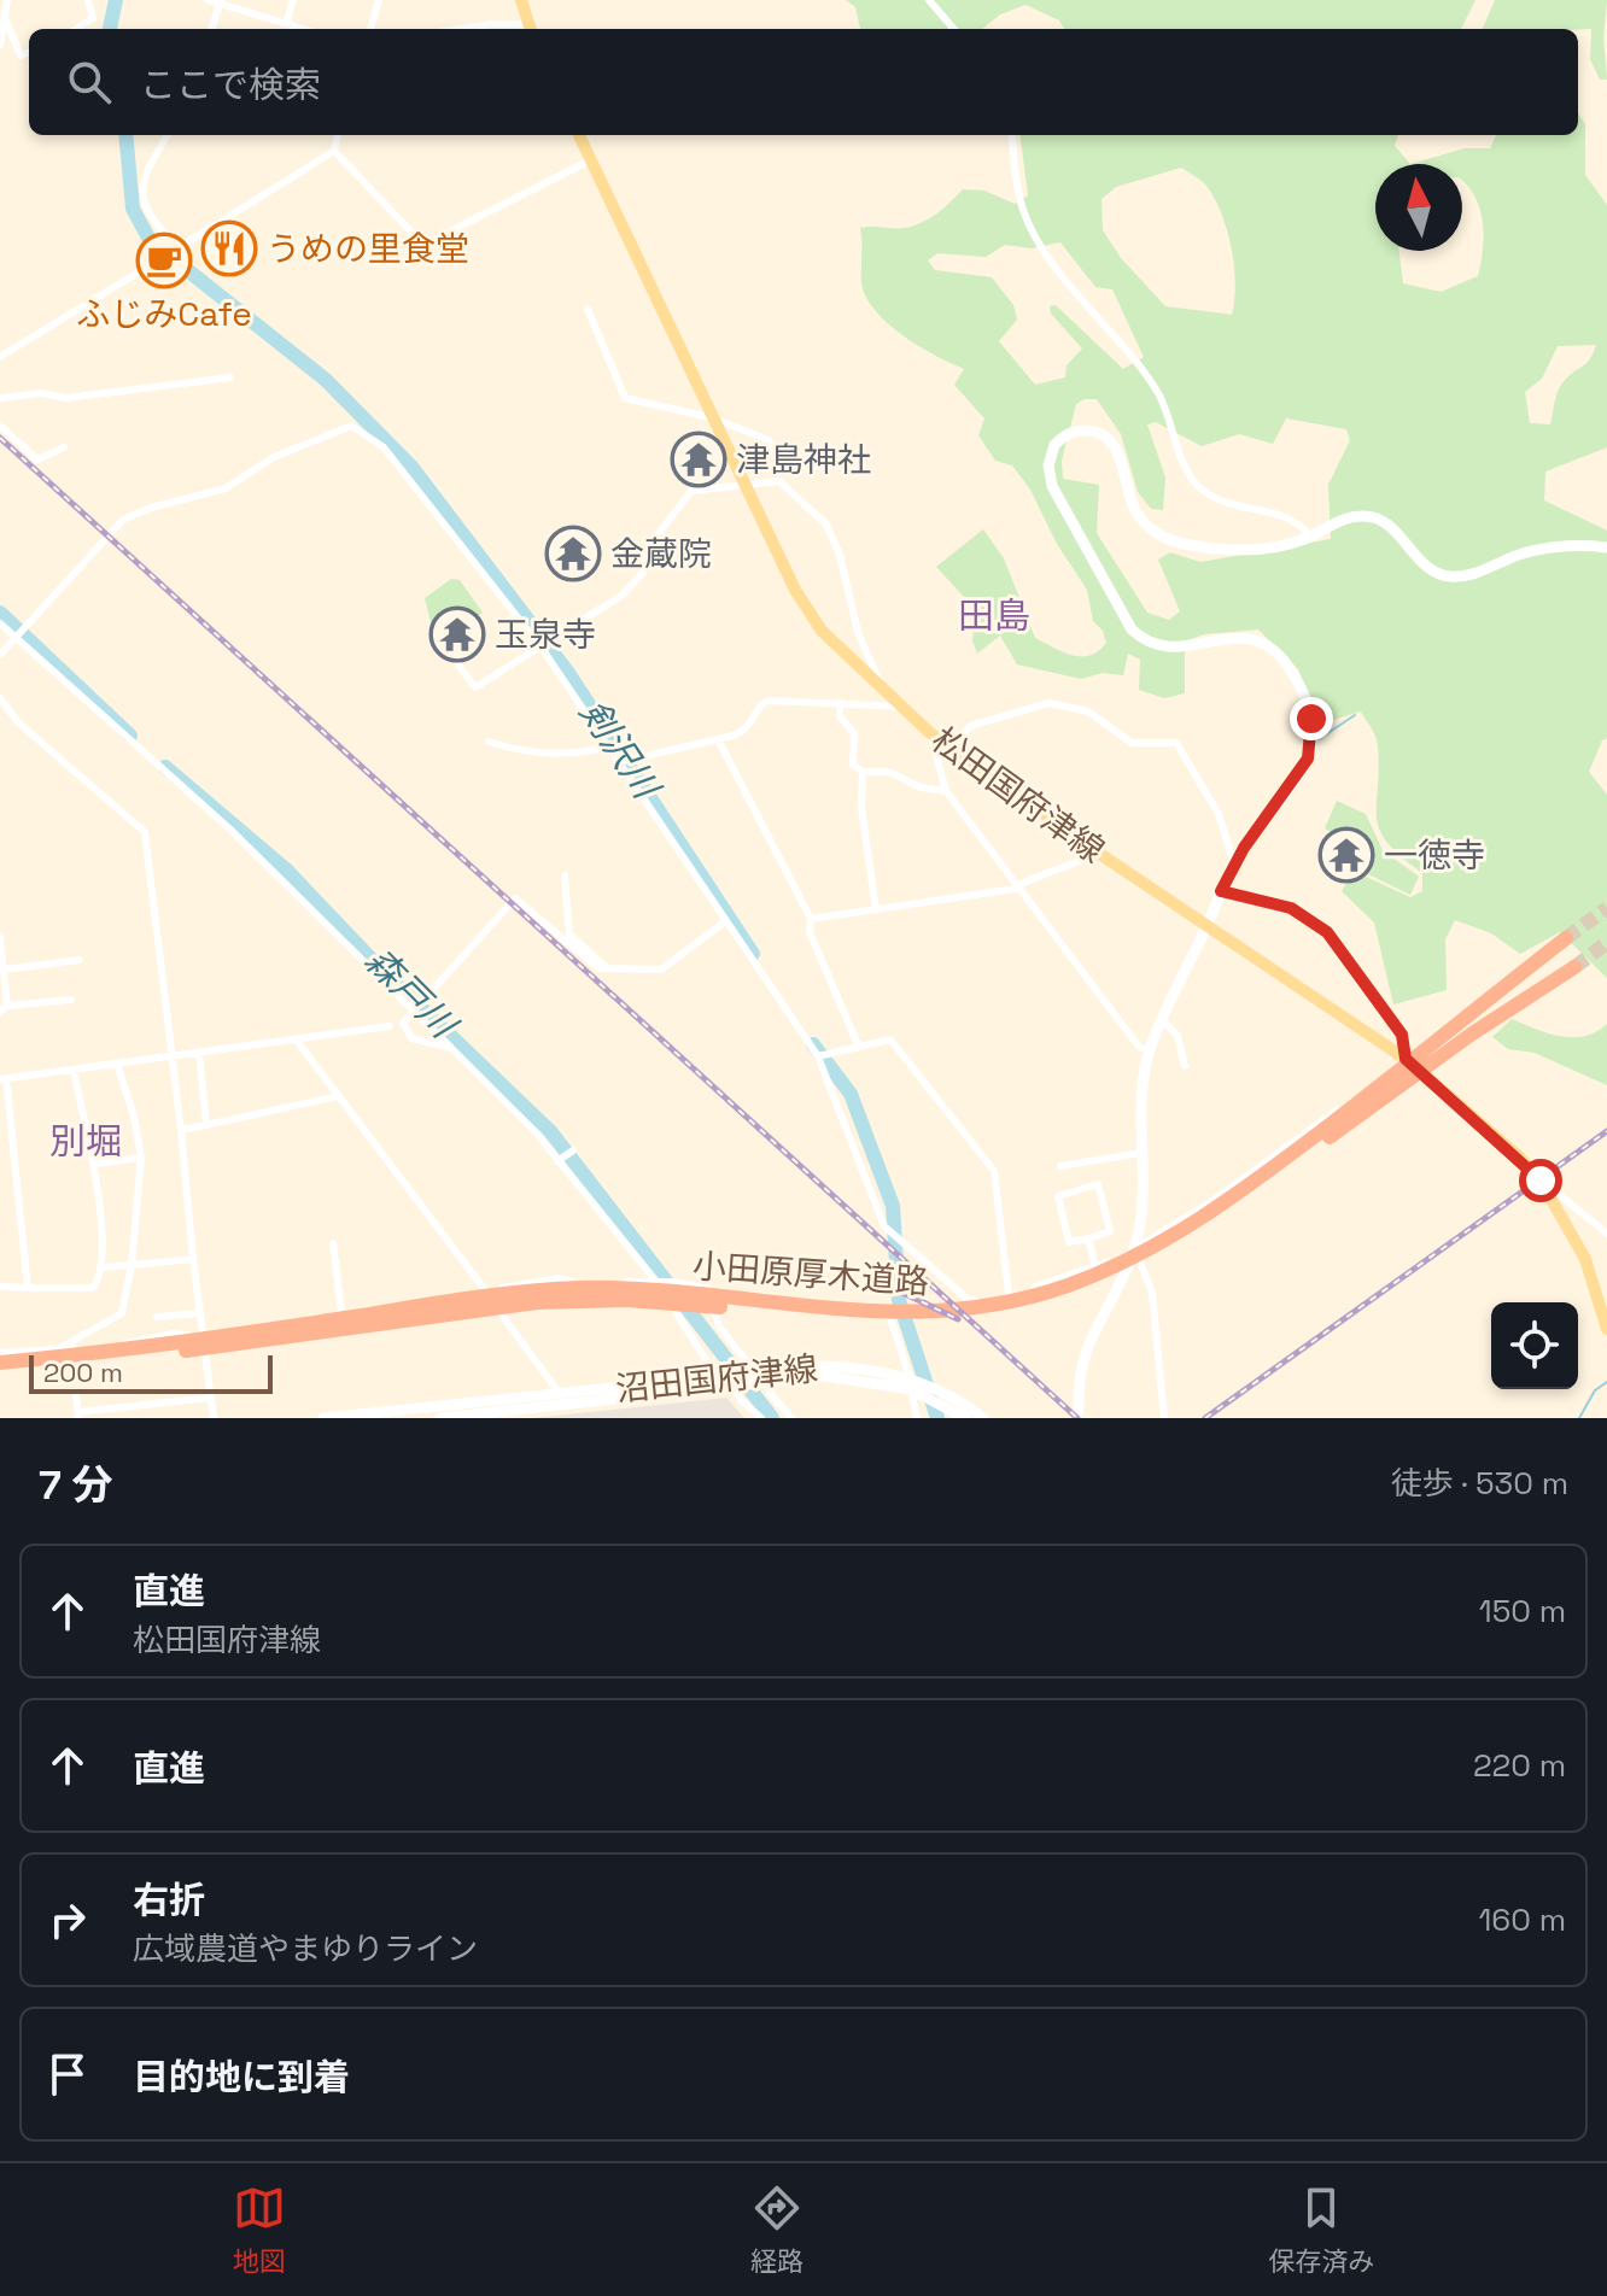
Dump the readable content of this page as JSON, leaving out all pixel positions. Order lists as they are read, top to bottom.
{
  "streets": {
    "highway": ["小田原厚木道路"],
    "main road": ["松田国府津線"],
    "street": ["沼田国府津線"]
  },
  "districts": ["田島", "別堀"],
  "water": ["剣沢川", "森戸川"],
  "places": {
    "restaurant": ["うめの里食堂"],
    "cafe": ["ふじみCafe"],
    "temple": [
      "津島神社",
      "金蔵院",
      "玉泉寺",
      "一徳寺"
    ]
  },
  "scale_bar": "200 m",
  "north": "top",
  "page": {
    "search": "ここで検索",
    "scale": "200 m",
    "heading": ["7 分", "徒歩 · 530 m"],
    "list": [
      ["直進", "松田国府津線", "150 m"],
      ["直進", "220 m"],
      ["右折", "広域農道やまゆりライン", "160 m"],
      "目的地に到着"
    ],
    "nav": ["地図", "経路", "保存済み"]
  }
}
